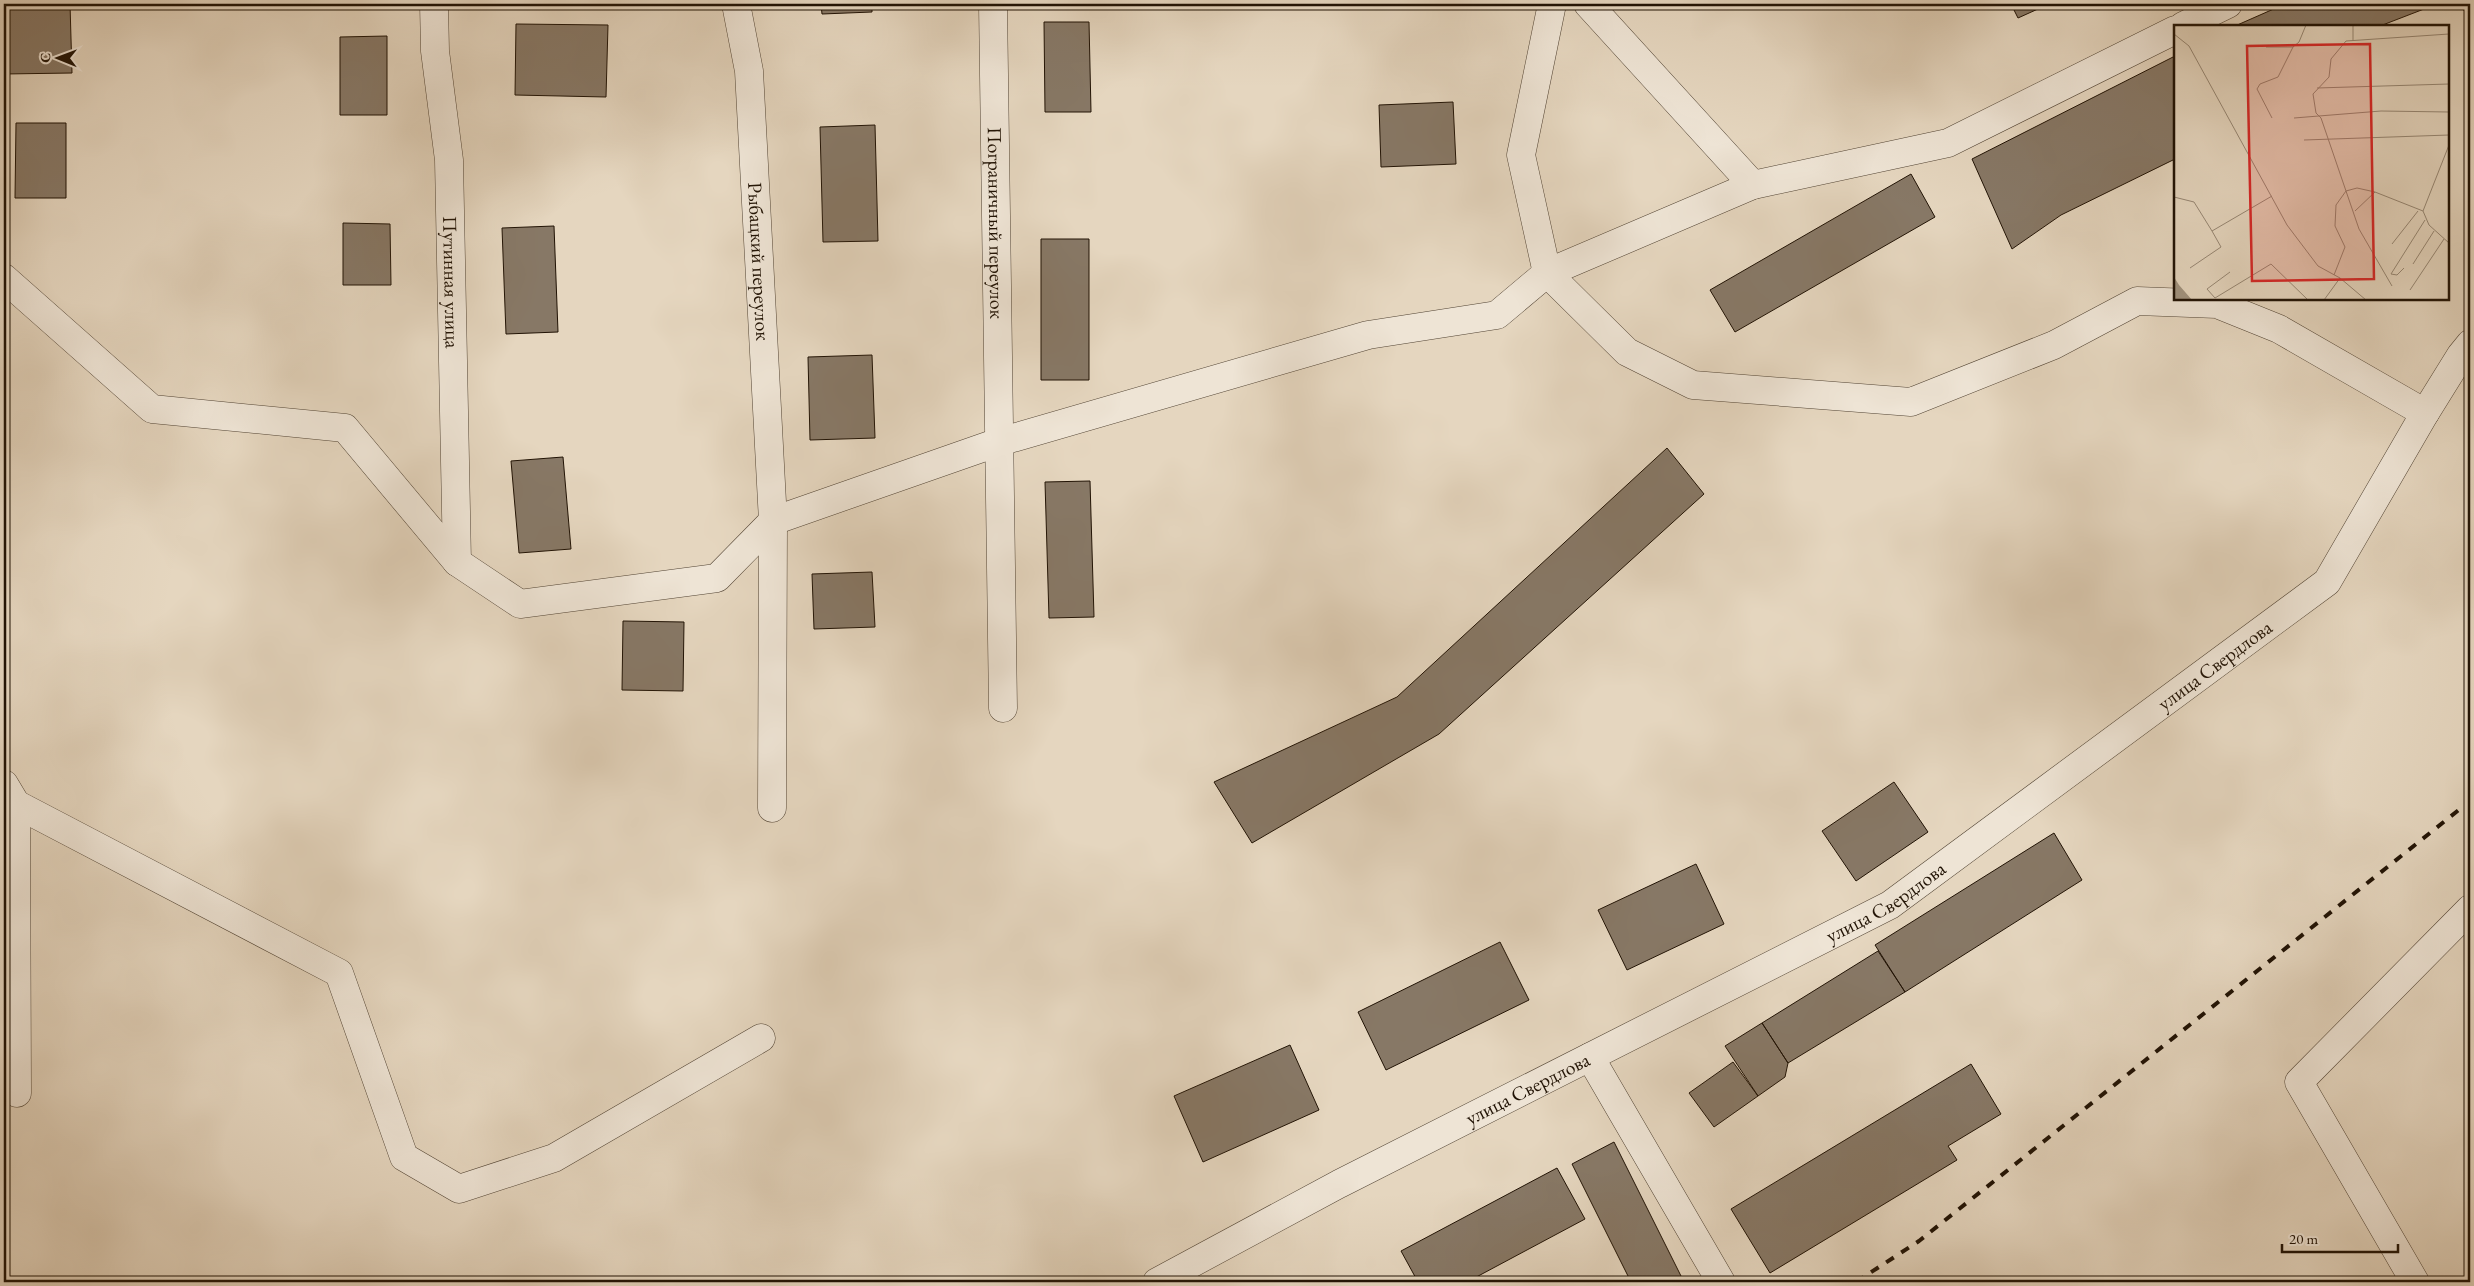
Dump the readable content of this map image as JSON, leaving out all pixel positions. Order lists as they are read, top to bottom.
{
  "streets": {
    "street": [
      "Пограничный переулок",
      "Рыбацкий переулок",
      "Путинная улица",
      "улица Свердлова"
    ]
  },
  "scale_bar": "20 m",
  "north": "left"
}
